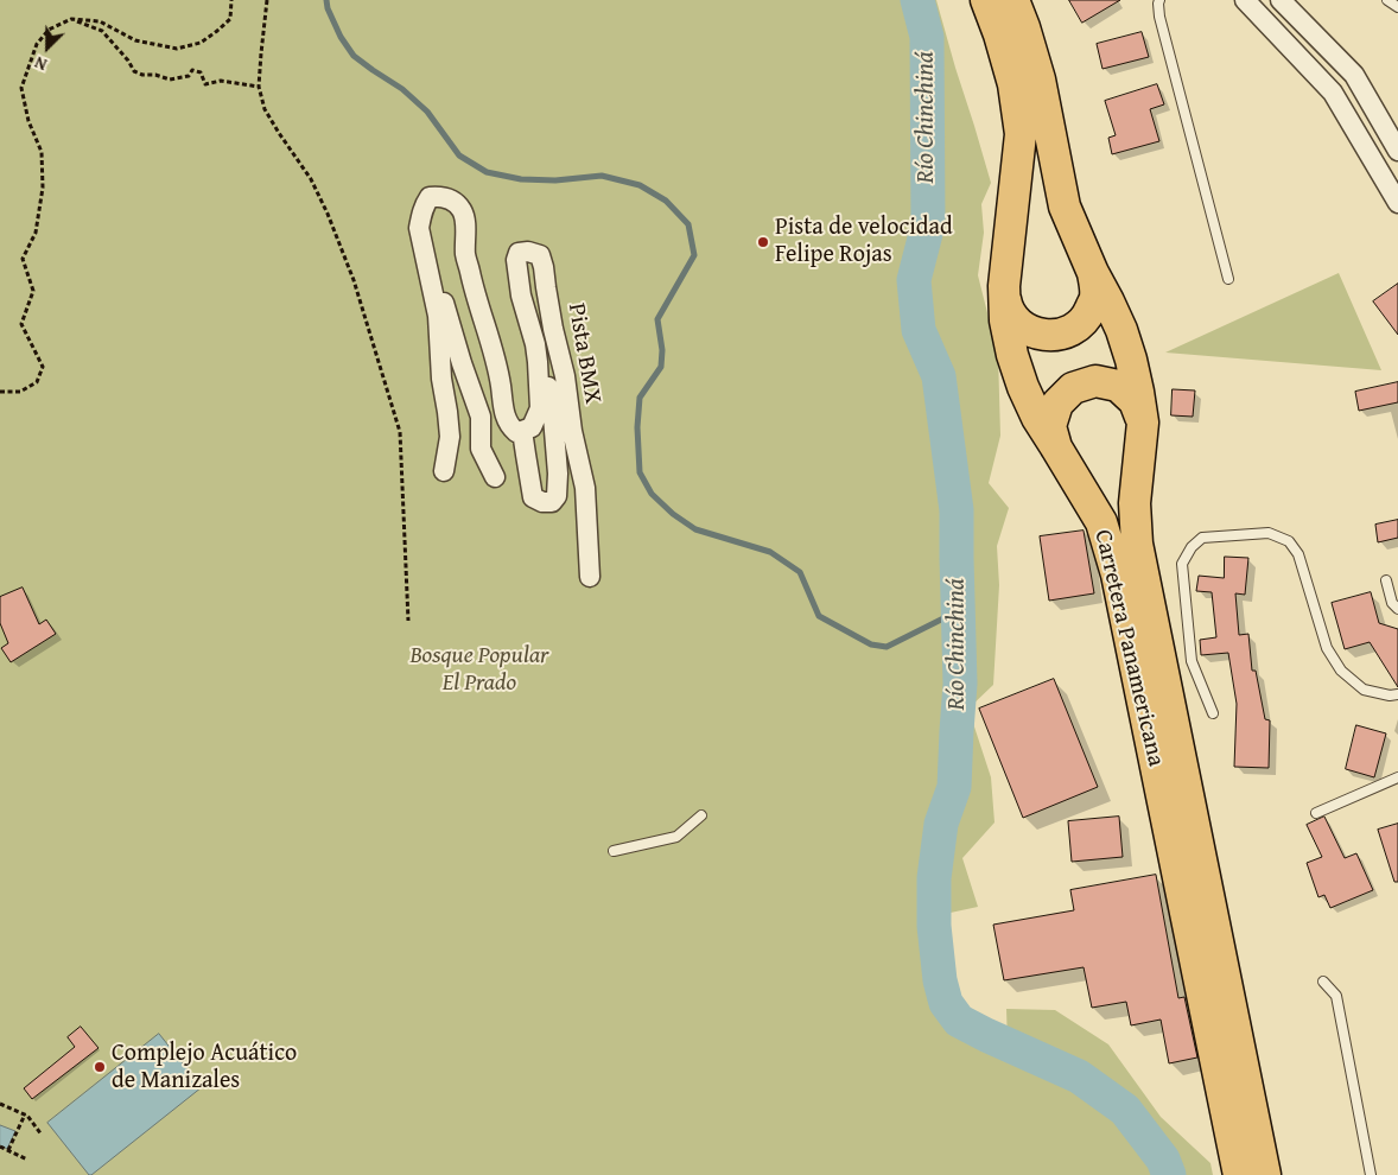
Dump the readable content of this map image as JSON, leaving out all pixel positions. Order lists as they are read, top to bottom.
{
  "streets": {
    "highway": ["Carretera Panamericana"],
    "street": ["Pista BMX"]
  },
  "water": ["Río Chinchiná"],
  "parks": ["Bosque Popular El Prado"],
  "places": ["Pista de velocidad Felipe Rojas", "Complejo Acuático de Manizales"],
  "north": "bottom left"
}
